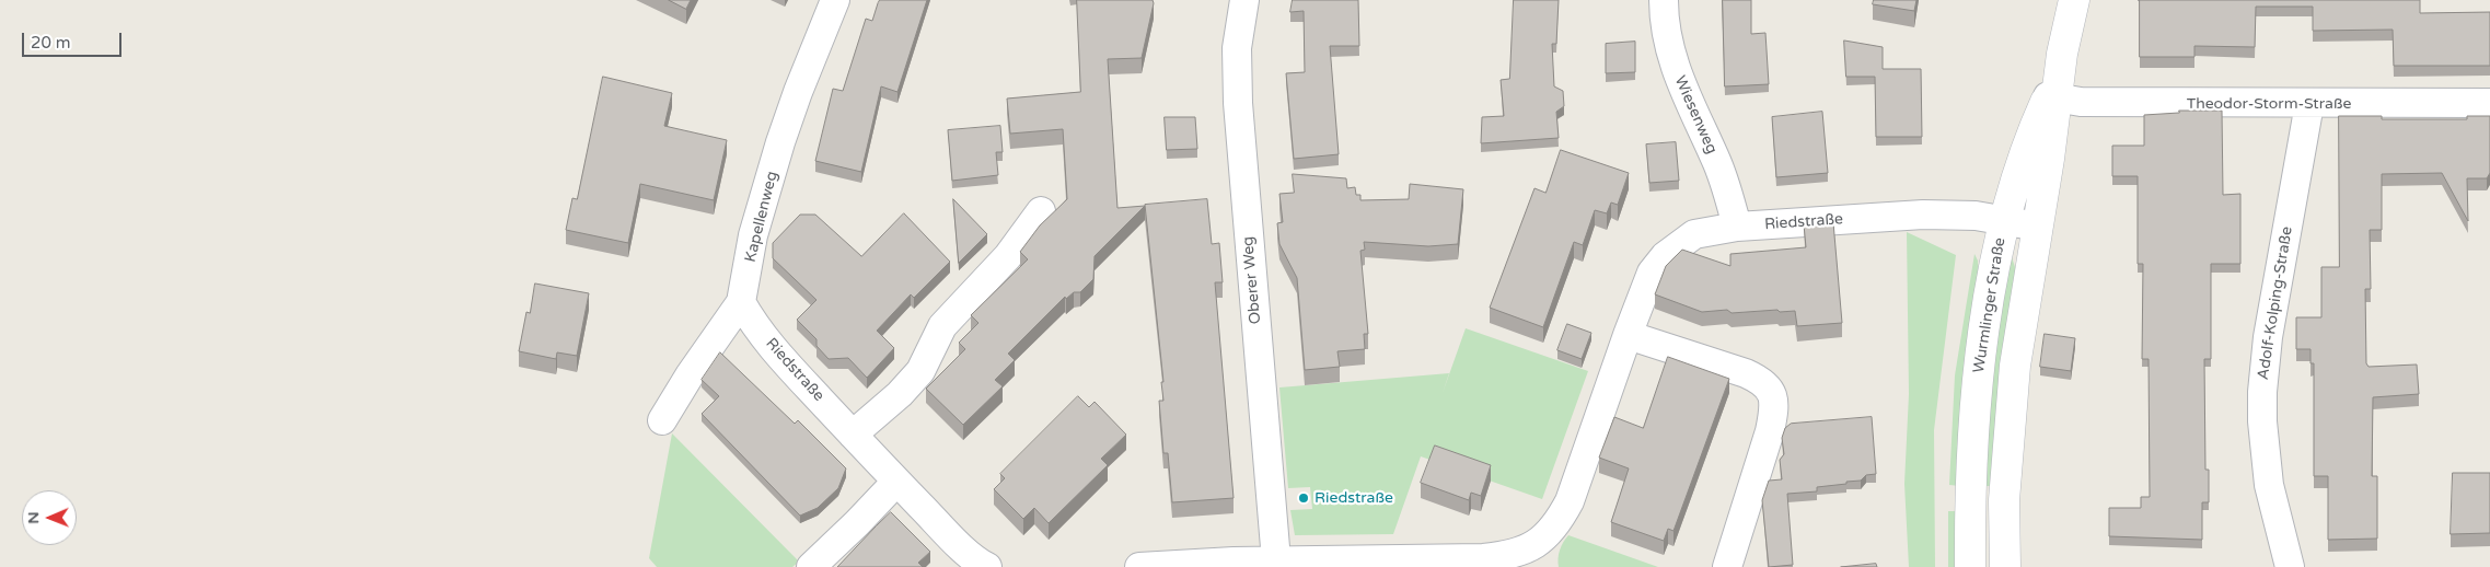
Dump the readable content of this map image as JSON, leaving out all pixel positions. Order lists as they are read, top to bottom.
{
  "streets": {
    "main road": ["Wurmlinger Straße"],
    "street": [
      "Theodor-Storm-Straße",
      "Wiesenweg",
      "Kapellenweg",
      "Riedstraße",
      "Oberer Weg",
      "Adolf-Kolping-Straße"
    ]
  },
  "crossings": [
    ["Theodor-Storm-Straße", "Adolf-Kolping-Straße"],
    ["Theodor-Storm-Straße", "Wurmlinger Straße"],
    ["Wiesenweg", "Riedstraße"],
    ["Kapellenweg", "Riedstraße"],
    ["Riedstraße", "Oberer Weg"],
    ["Riedstraße", "Wurmlinger Straße"]
  ],
  "places": ["Riedstraße"],
  "scale_bar": "20 m",
  "north": "left"
}
